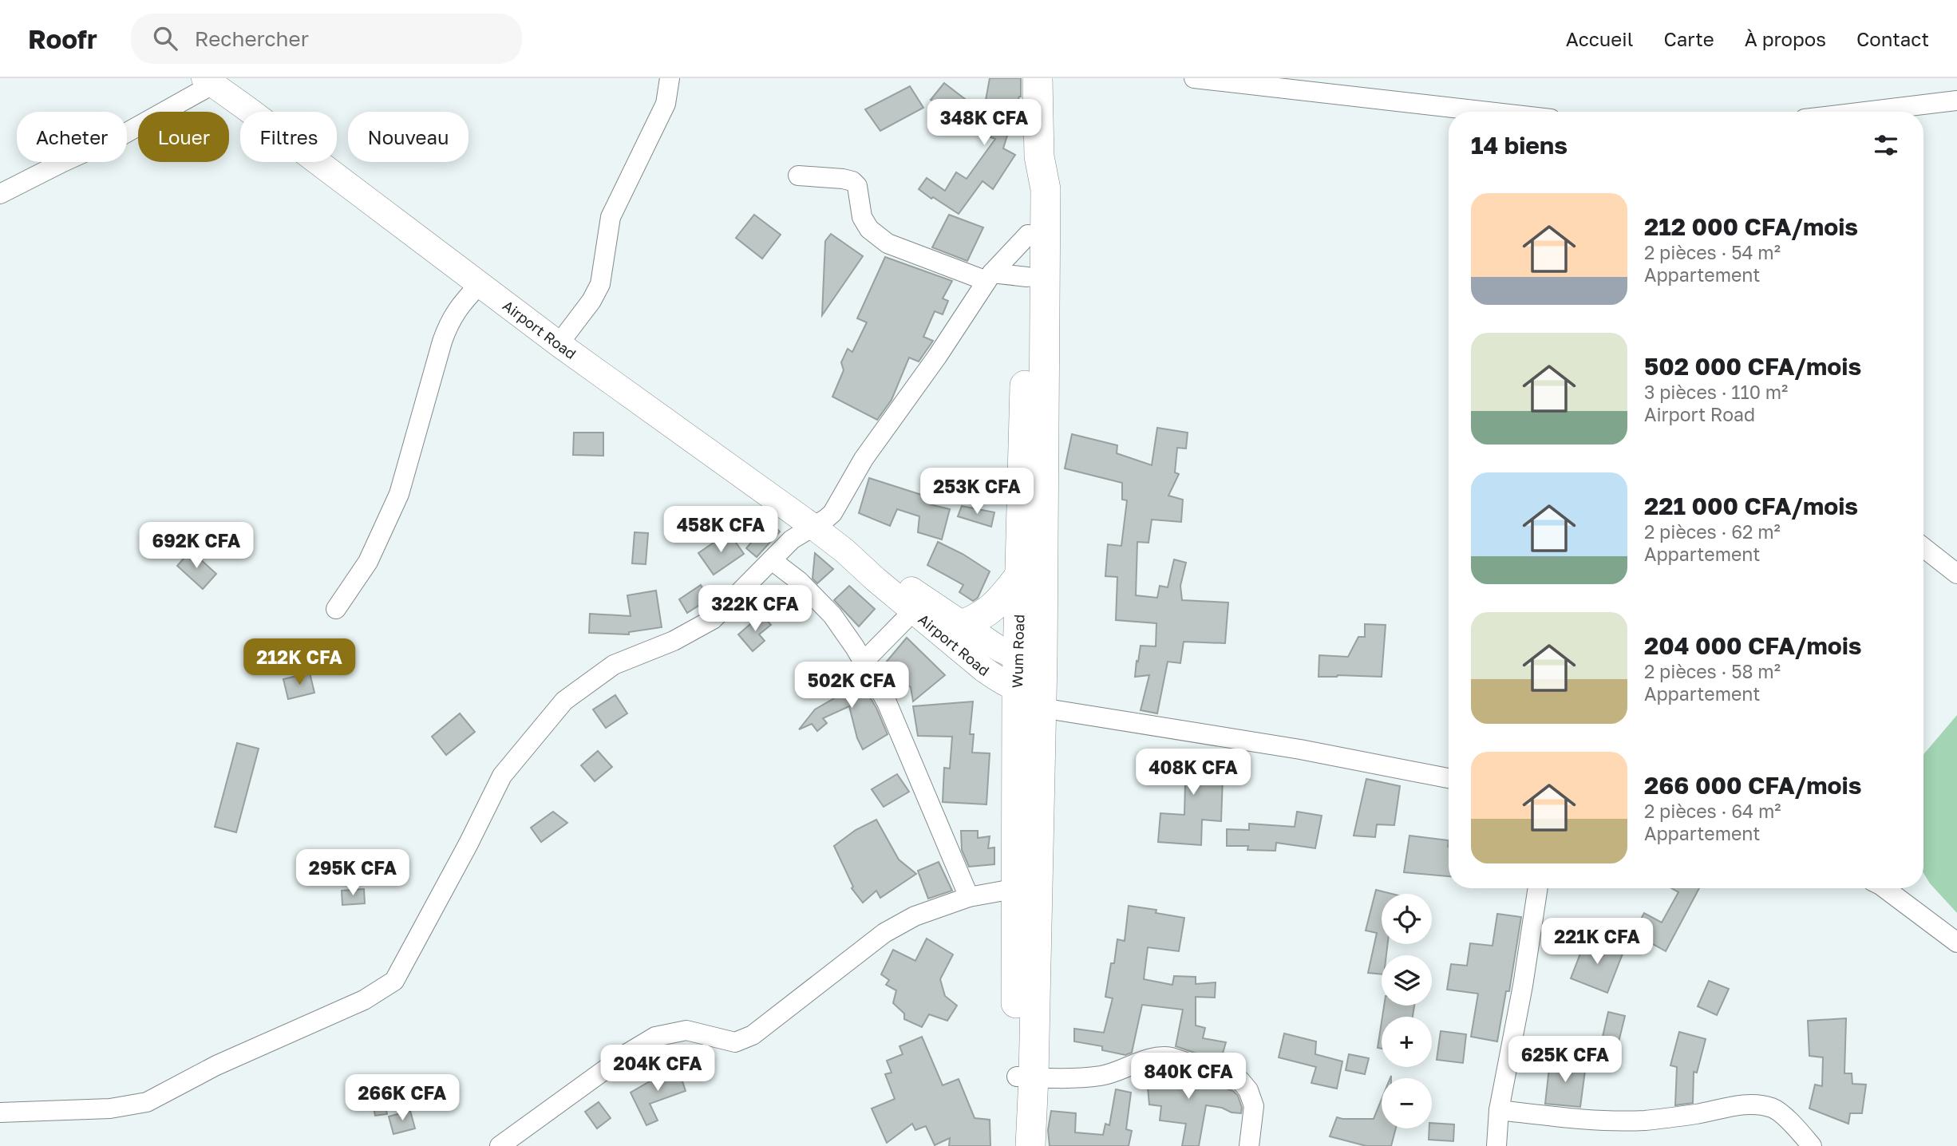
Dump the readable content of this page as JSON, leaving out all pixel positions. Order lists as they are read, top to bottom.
{
  "streets": {
    "highway": ["Wum Road"],
    "main road": ["Airport Road"]
  },
  "crossings": [
    ["Airport Road", "Wum Road"]
  ],
  "page": {
    "header": "Roofr",
    "search": "Rechercher",
    "nav": [
      "Accueil",
      "Carte",
      "À propos",
      "Contact"
    ],
    "price": [
      "348K CFA",
      "253K CFA",
      "458K CFA",
      "692K CFA",
      "322K CFA",
      "212K CFA",
      "502K CFA",
      "408K CFA",
      "295K CFA",
      "221K CFA",
      "625K CFA",
      "204K CFA",
      "840K CFA",
      "266K CFA"
    ],
    "chip": [
      "Acheter",
      "Louer",
      "Filtres",
      "Nouveau"
    ],
    "heading": "14 biens",
    "list": [
      {
        "name": "212 000 CFA/mois",
        "note": "2 pièces · 54 m² · Appartement"
      },
      {
        "name": "502 000 CFA/mois",
        "note": "3 pièces · 110 m² · Airport Road"
      },
      {
        "name": "221 000 CFA/mois",
        "note": "2 pièces · 62 m² · Appartement"
      },
      {
        "name": "204 000 CFA/mois",
        "note": "2 pièces · 58 m² · Appartement"
      },
      {
        "name": "266 000 CFA/mois",
        "note": "2 pièces · 64 m² · Appartement"
      }
    ],
    "map_buttons": ["+", "−"]
  }
}
